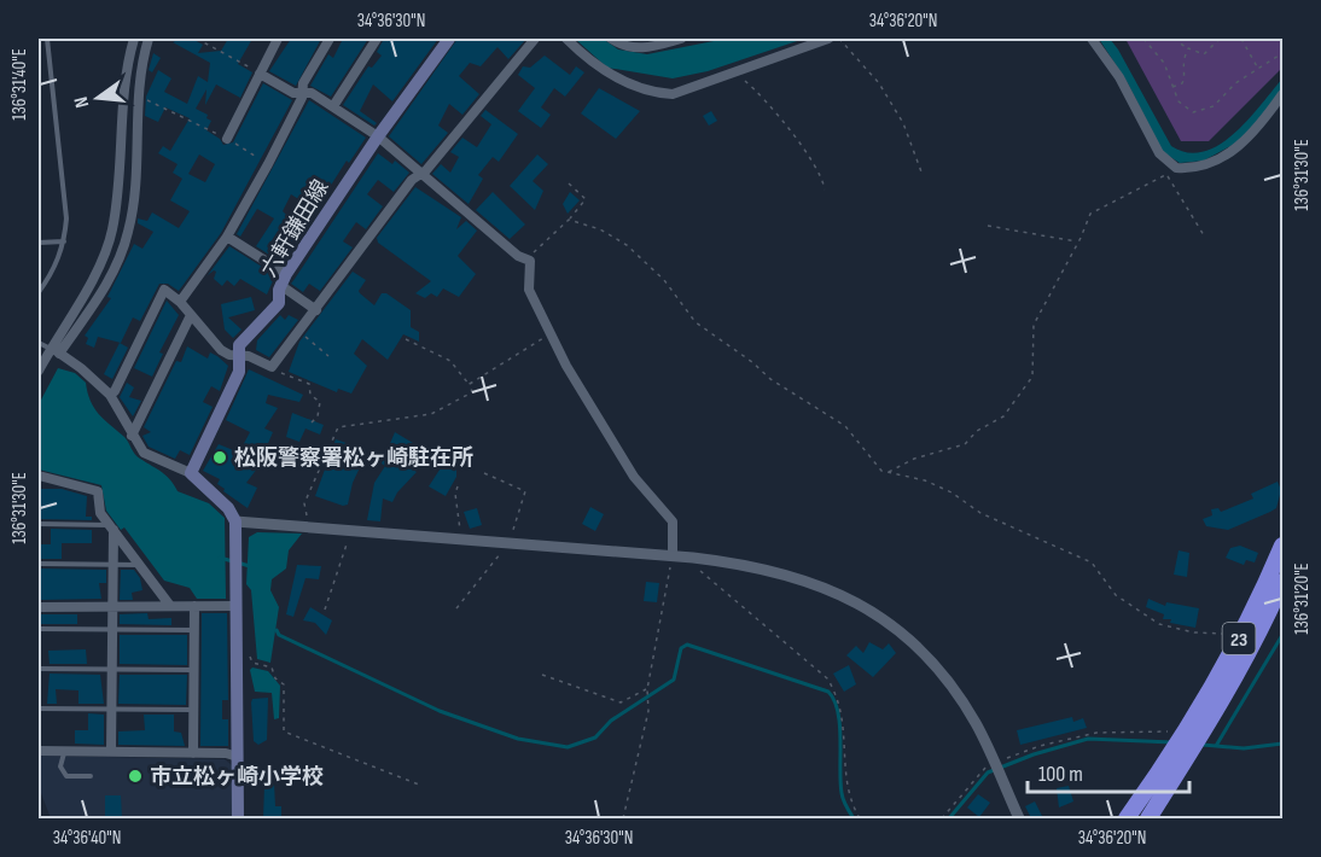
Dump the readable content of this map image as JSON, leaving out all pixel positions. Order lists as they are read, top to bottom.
{
  "streets": {
    "highway": ["23"],
    "main road": ["六軒鎌田線"]
  },
  "places": ["松阪警察署松ヶ崎駐在所", "市立松ヶ崎小学校"],
  "scale_bar": "100 m",
  "north": "left",
  "coordinates": [
    "34°36'30\"N",
    "34°36'20\"N",
    "136°31'40\"E",
    "136°31'30\"E",
    "136°31'20\"E",
    "34°36'40\"N"
  ]
}
